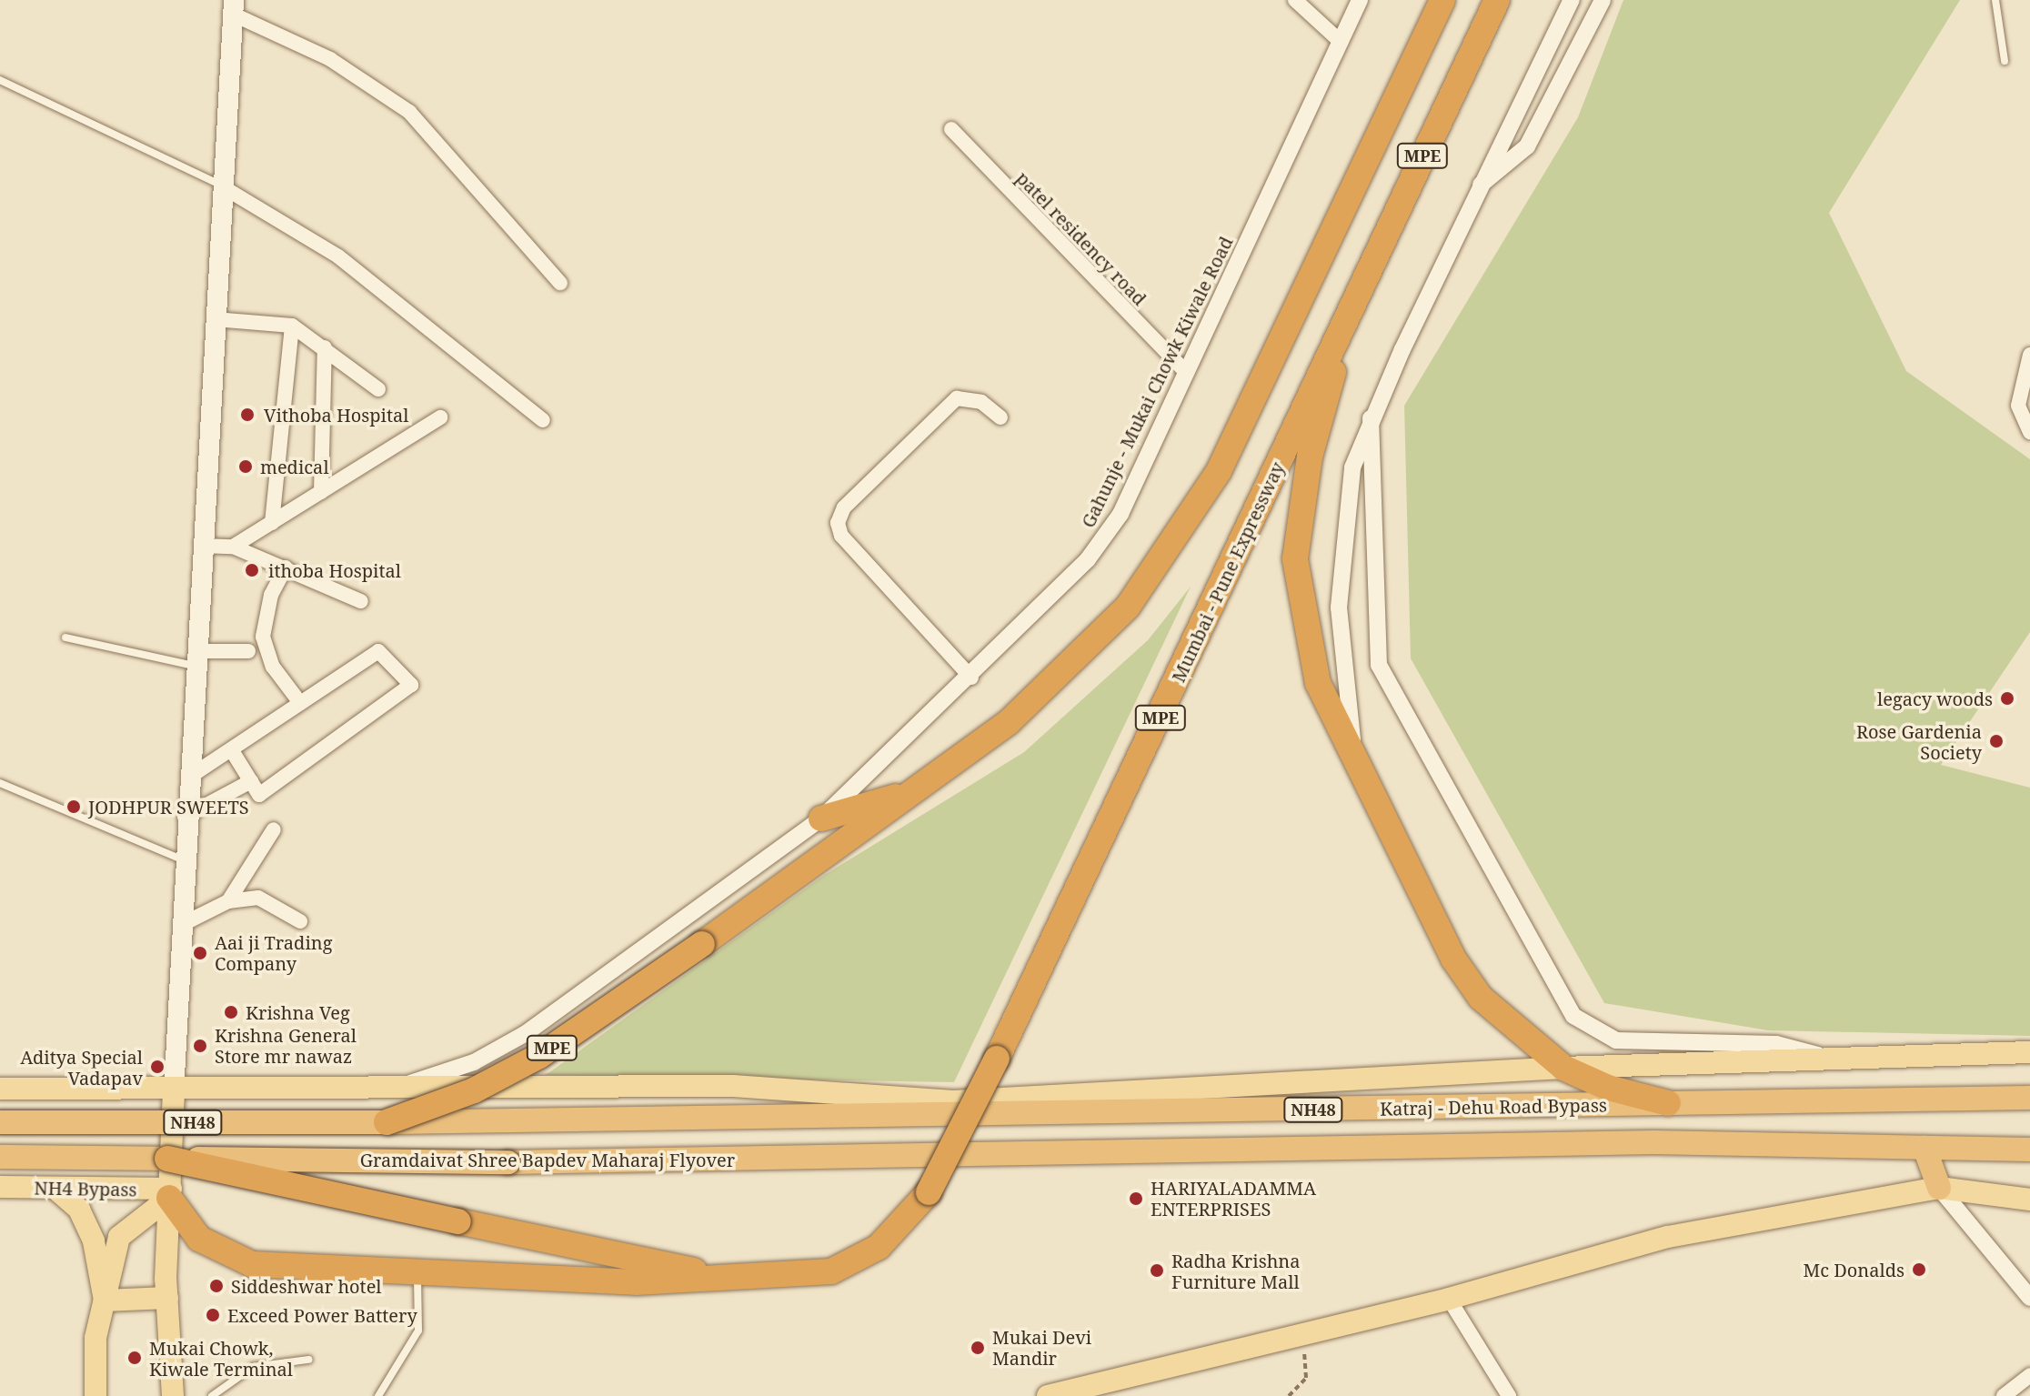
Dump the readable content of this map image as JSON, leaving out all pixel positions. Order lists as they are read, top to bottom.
{
  "streets": {
    "highway": [
      "MPE",
      "Mumbai - Pune Expressway",
      "Katraj - Dehu Road Bypass",
      "NH48",
      "Gramdaivat Shree Bapdev Maharaj Flyover"
    ],
    "main road": ["NH4 Bypass"],
    "street": ["patel residency road", "Gahunje - Mukai Chowk Kiwale Road"]
  },
  "crossings": [
    ["MPE", "Mumbai - Pune Expressway"],
    ["MPE", "Gramdaivat Shree Bapdev Maharaj Flyover"],
    ["patel residency road", "Gahunje - Mukai Chowk Kiwale Road"],
    ["Katraj - Dehu Road Bypass", "Gramdaivat Shree Bapdev Maharaj Flyover"]
  ],
  "places": [
    "Vithoba Hospital",
    "medical",
    "ithoba Hospital",
    "legacy woods",
    "Rose Gardenia Society",
    "JODHPUR SWEETS",
    "Aai ji Trading Company",
    "Krishna Veg",
    "Krishna General Store mr nawaz",
    "Aditya Special Vadapav",
    "HARIYALADAMMA ENTERPRISES",
    "Mc Donalds",
    "Radha Krishna Furniture Mall",
    "Siddeshwar hotel",
    "Exceed Power Battery",
    "Mukai Devi Mandir",
    "Mukai Chowk, Kiwale Terminal"
  ]
}
